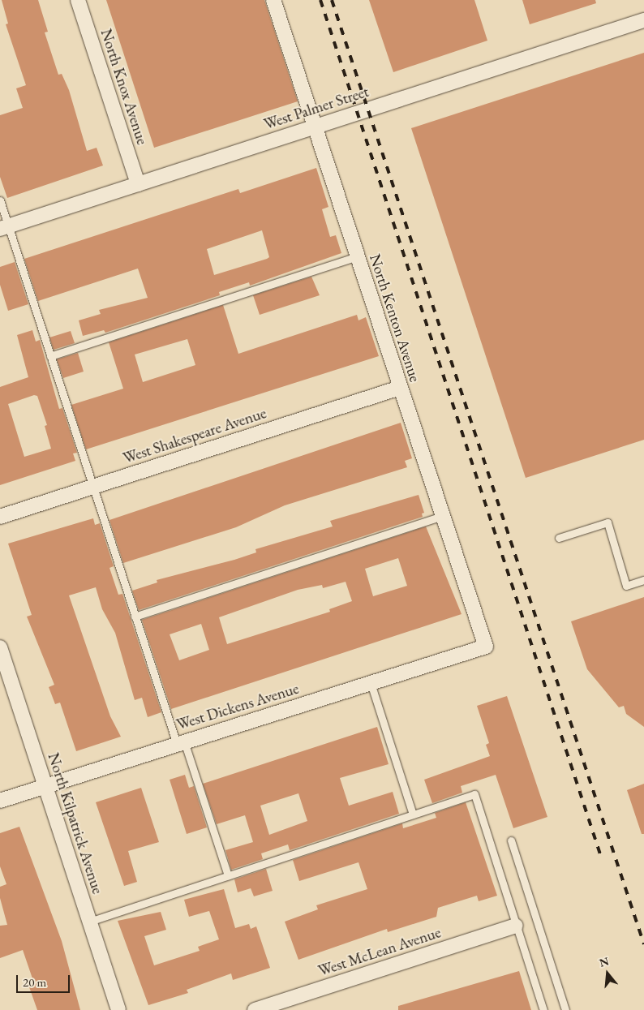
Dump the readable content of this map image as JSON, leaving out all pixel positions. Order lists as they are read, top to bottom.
{
  "streets": {
    "street": [
      "North Knox Avenue",
      "West Palmer Street",
      "North Kenton Avenue",
      "West Shakespeare Avenue",
      "West Dickens Avenue",
      "North Kilpatrick Avenue",
      "West McLean Avenue"
    ]
  },
  "crossings": [
    ["North Knox Avenue", "West Palmer Street"],
    ["West Palmer Street", "North Kenton Avenue"],
    ["North Kenton Avenue", "West Shakespeare Avenue"],
    ["North Kenton Avenue", "West Dickens Avenue"],
    ["West Dickens Avenue", "North Kilpatrick Avenue"]
  ],
  "scale_bar": "20 m",
  "north": "top"
}
